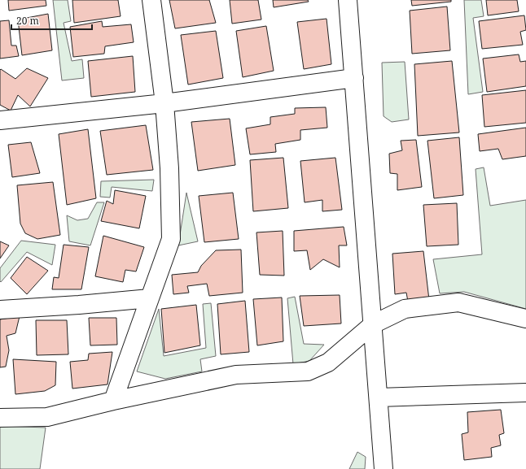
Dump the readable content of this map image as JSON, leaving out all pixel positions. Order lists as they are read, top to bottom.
{
  "scale_bar": "20 m"
}
